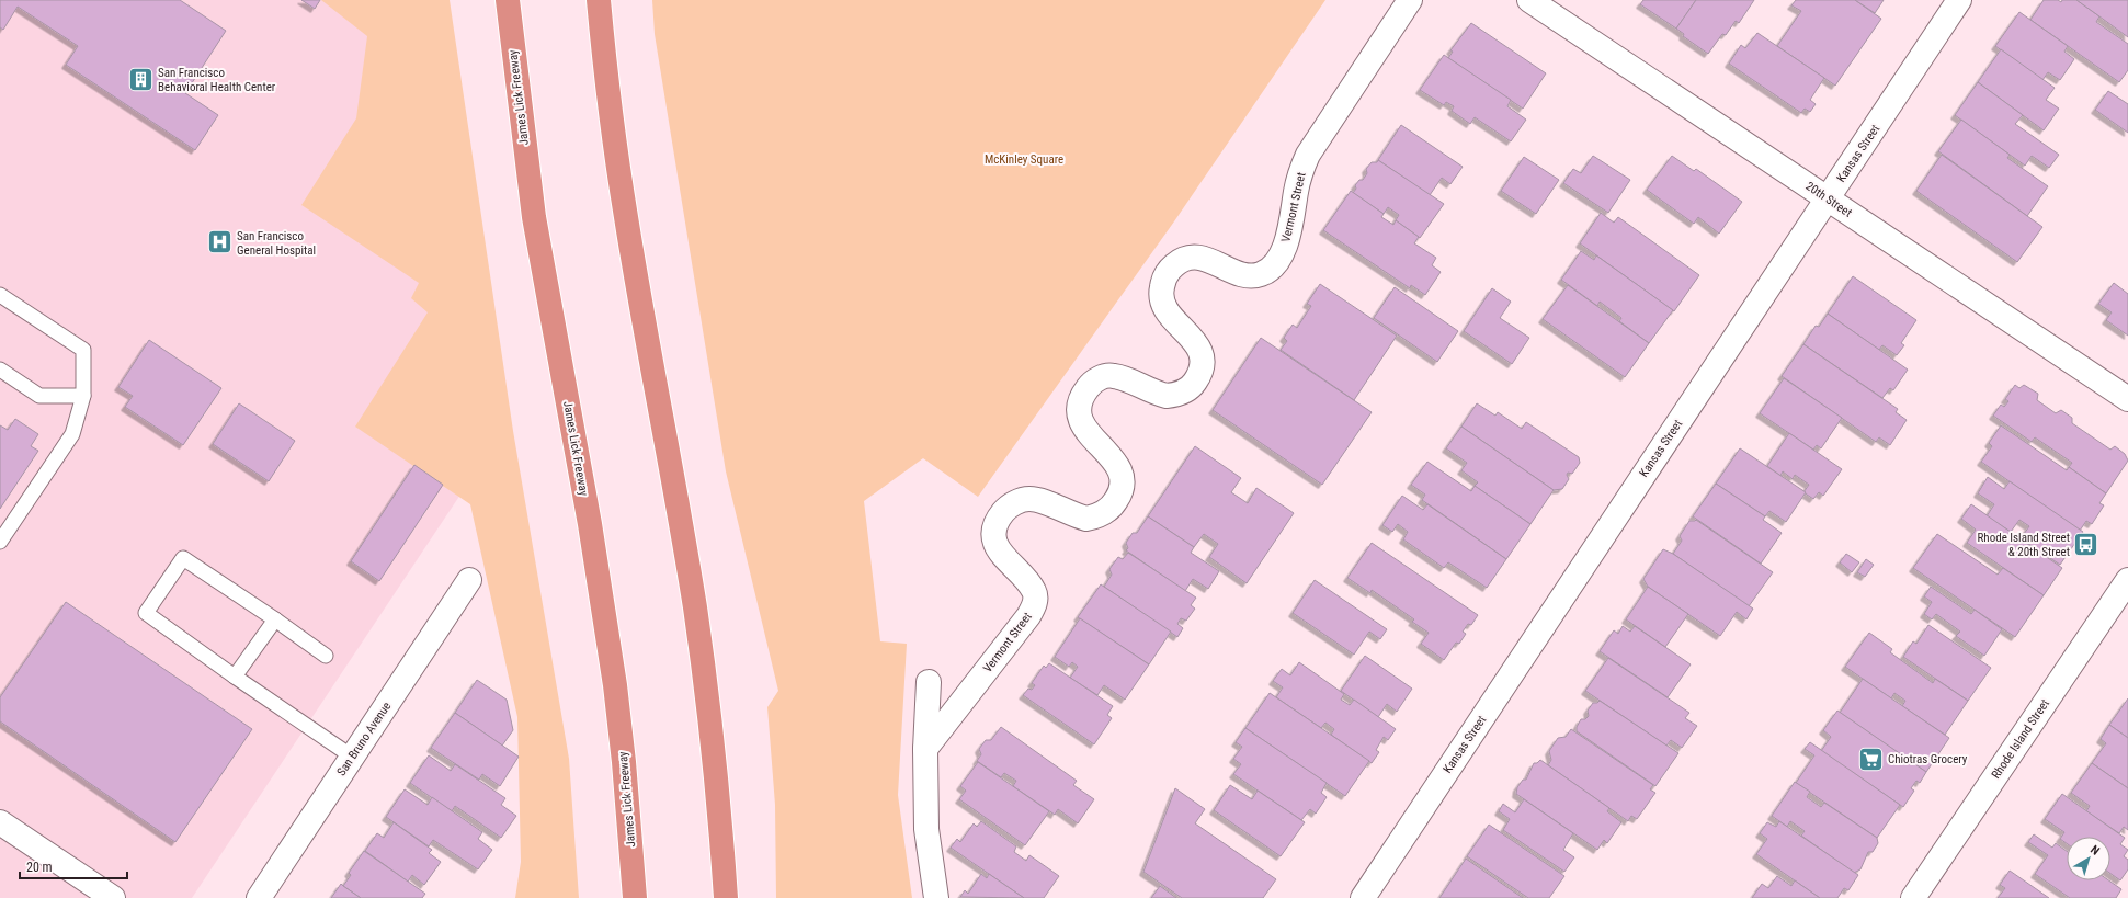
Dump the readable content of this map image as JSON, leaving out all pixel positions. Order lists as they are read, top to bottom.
{
  "streets": {
    "highway": ["James Lick Freeway"],
    "street": [
      "Kansas Street",
      "20th Street",
      "Vermont Street",
      "San Bruno Avenue",
      "Rhode Island Street"
    ]
  },
  "crossings": [
    ["Kansas Street", "20th Street"]
  ],
  "parks": ["McKinley Square"],
  "places": {
    "building": ["San Francisco Behavioral Health Center"],
    "hospital": ["San Francisco General Hospital"],
    "bus stop": ["Rhode Island Street & 20th Street"],
    "supermarket": ["Chiotras Grocery"]
  },
  "scale_bar": "20 m",
  "north": "top right"
}
